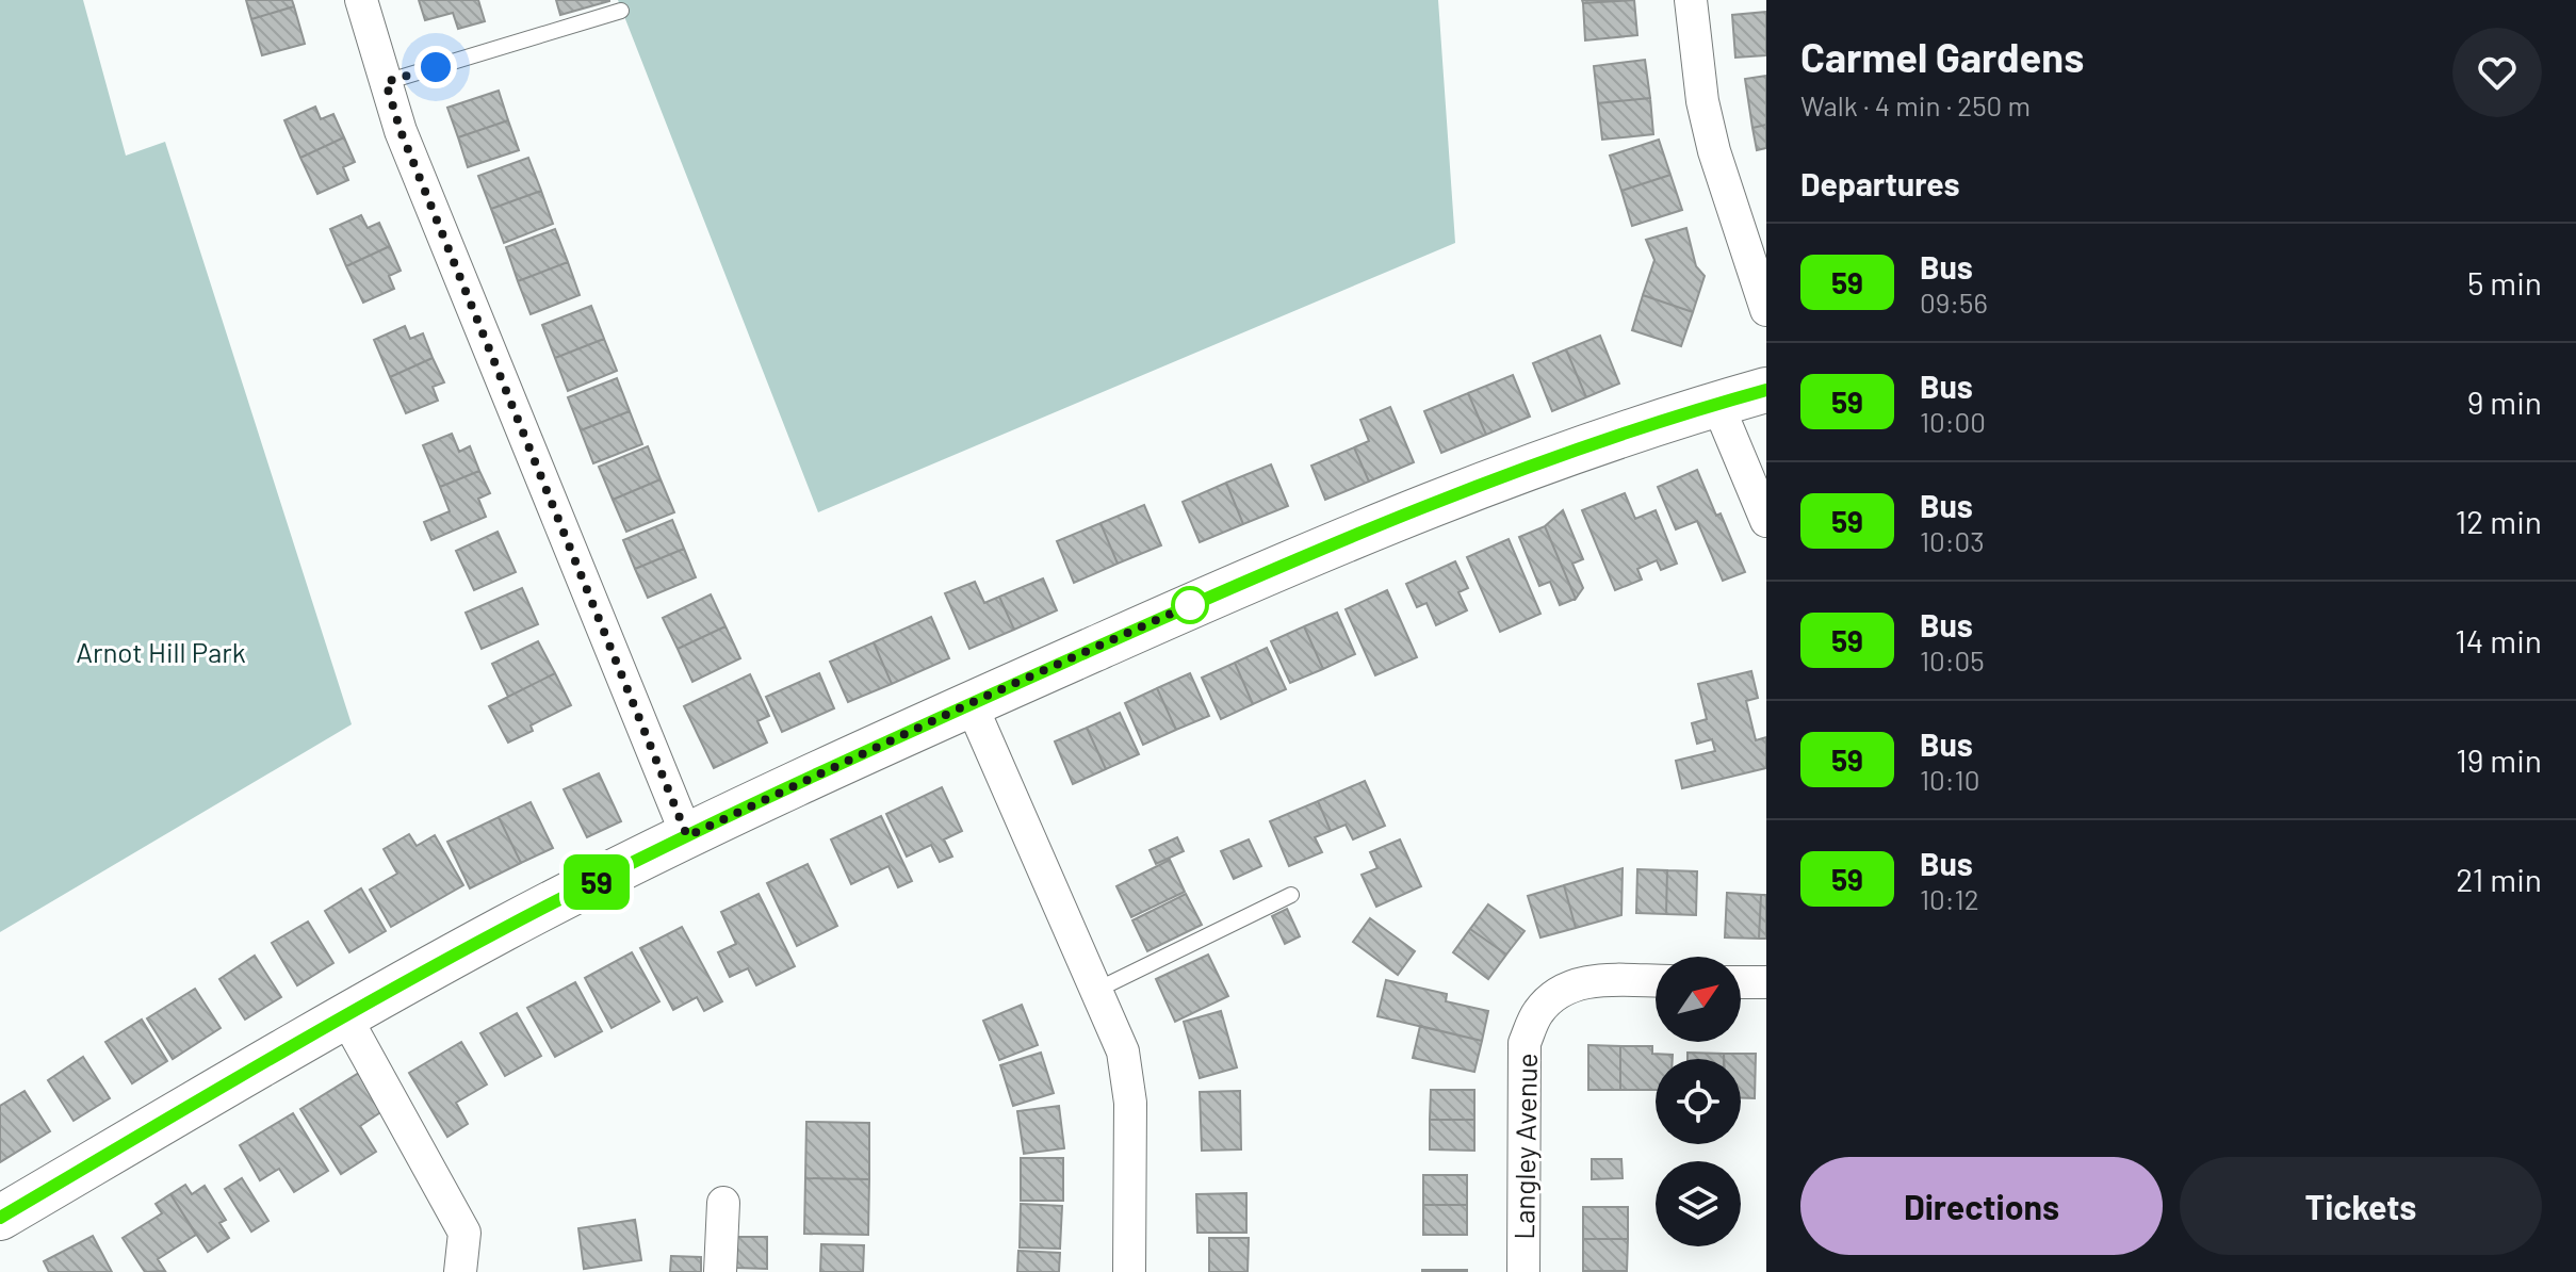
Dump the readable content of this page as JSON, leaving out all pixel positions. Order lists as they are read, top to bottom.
{
  "streets": {
    "street": ["Langley Avenue"]
  },
  "parks": ["Arnot Hill Park"],
  "lines": ["bus line 59"],
  "north": "top right",
  "page": {
    "on_map": "59",
    "heading": [
      ["Carmel Gardens", "Walk · 4 min · 250 m"],
      "Departures"
    ],
    "list": [
      {
        "mark": "59",
        "name": "Bus",
        "note": "09:56",
        "value": "5 min"
      },
      {
        "mark": "59",
        "name": "Bus",
        "note": "10:00",
        "value": "9 min"
      },
      {
        "mark": "59",
        "name": "Bus",
        "note": "10:03",
        "value": "12 min"
      },
      {
        "mark": "59",
        "name": "Bus",
        "note": "10:05",
        "value": "14 min"
      },
      {
        "mark": "59",
        "name": "Bus",
        "note": "10:10",
        "value": "19 min"
      },
      {
        "mark": "59",
        "name": "Bus",
        "note": "10:12",
        "value": "21 min"
      }
    ],
    "buttons": ["Directions", "Tickets"]
  }
}
